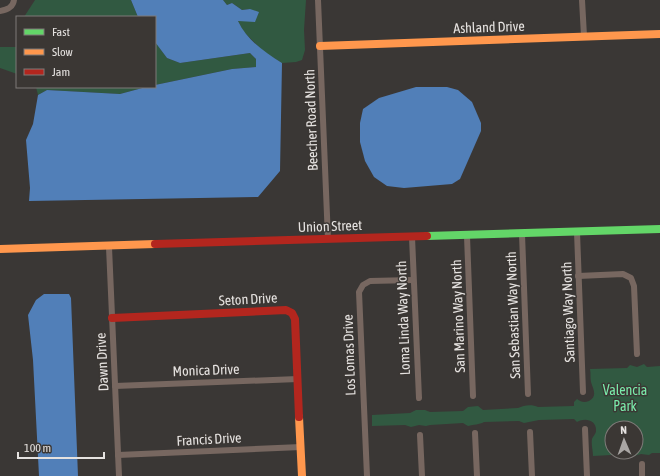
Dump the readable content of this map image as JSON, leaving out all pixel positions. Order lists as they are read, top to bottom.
{
  "streets": {
    "street": [
      "Ashland Drive",
      "Beecher Road North",
      "Union Street",
      "Seton Drive",
      "Santiago Way North",
      "San Sebastian Way North",
      "San Marino Way North",
      "Loma Linda Way North",
      "Los Lomas Drive",
      "Dawn Drive",
      "Monica Drive",
      "Francis Drive"
    ]
  },
  "crossings": [
    ["Ashland Drive", "Beecher Road North"],
    ["Beecher Road North", "Union Street"],
    ["Union Street", "Santiago Way North"],
    ["Union Street", "San Sebastian Way North"],
    ["Union Street", "San Marino Way North"],
    ["Union Street", "Loma Linda Way North"],
    ["Union Street", "Dawn Drive"],
    ["Seton Drive", "Dawn Drive"],
    ["Seton Drive", "Monica Drive"],
    ["Seton Drive", "Francis Drive"],
    ["Loma Linda Way North", "Los Lomas Drive"],
    ["Dawn Drive", "Monica Drive"],
    ["Dawn Drive", "Francis Drive"]
  ],
  "parks": ["Valencia Park"],
  "legend": ["Fast", "Slow", "Jam"],
  "scale_bar": "100 m",
  "north": "top"
}
